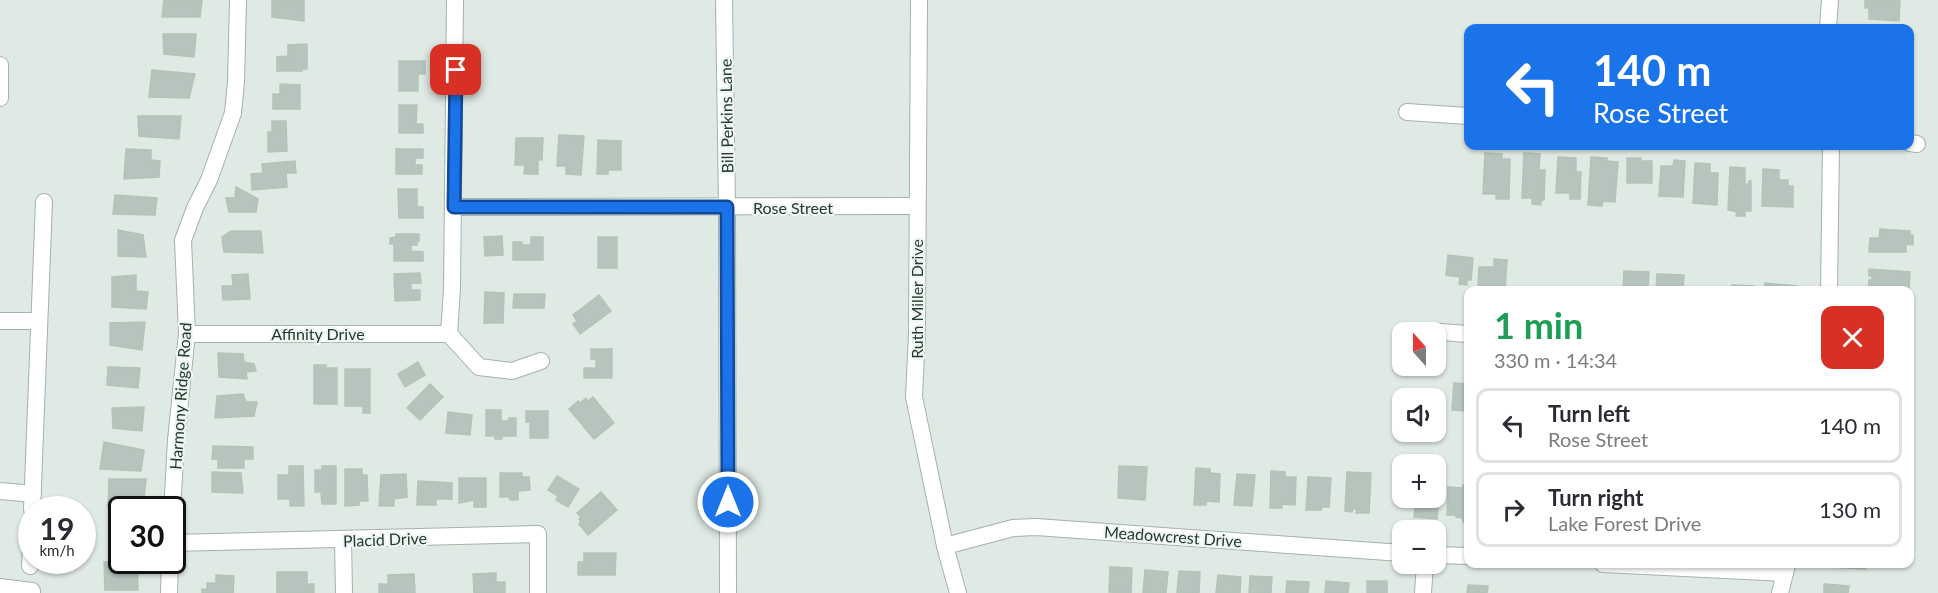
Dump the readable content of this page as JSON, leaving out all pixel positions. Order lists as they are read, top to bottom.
{
  "streets": {
    "street": [
      "Bill Perkins Lane",
      "Rose Street",
      "Ruth Miller Drive",
      "Affinity Drive",
      "Harmony Ridge Road",
      "Meadowcrest Drive",
      "Placid Drive"
    ]
  },
  "crossings": [
    ["Bill Perkins Lane", "Rose Street"],
    ["Rose Street", "Ruth Miller Drive"],
    ["Ruth Miller Drive", "Meadowcrest Drive"],
    ["Affinity Drive", "Harmony Ridge Road"]
  ],
  "north": "top",
  "page": {
    "turn": ["140 m", "Rose Street"],
    "heading": ["1 min", "330 m · 14:34"],
    "map_buttons": ["+", "−"],
    "list": [
      {
        "name": "Turn left",
        "note": "Rose Street",
        "value": "140 m"
      },
      {
        "name": "Turn right",
        "note": "Lake Forest Drive",
        "value": "130 m"
      }
    ],
    "speed": "19 km/h",
    "limit": "30"
  }
}
